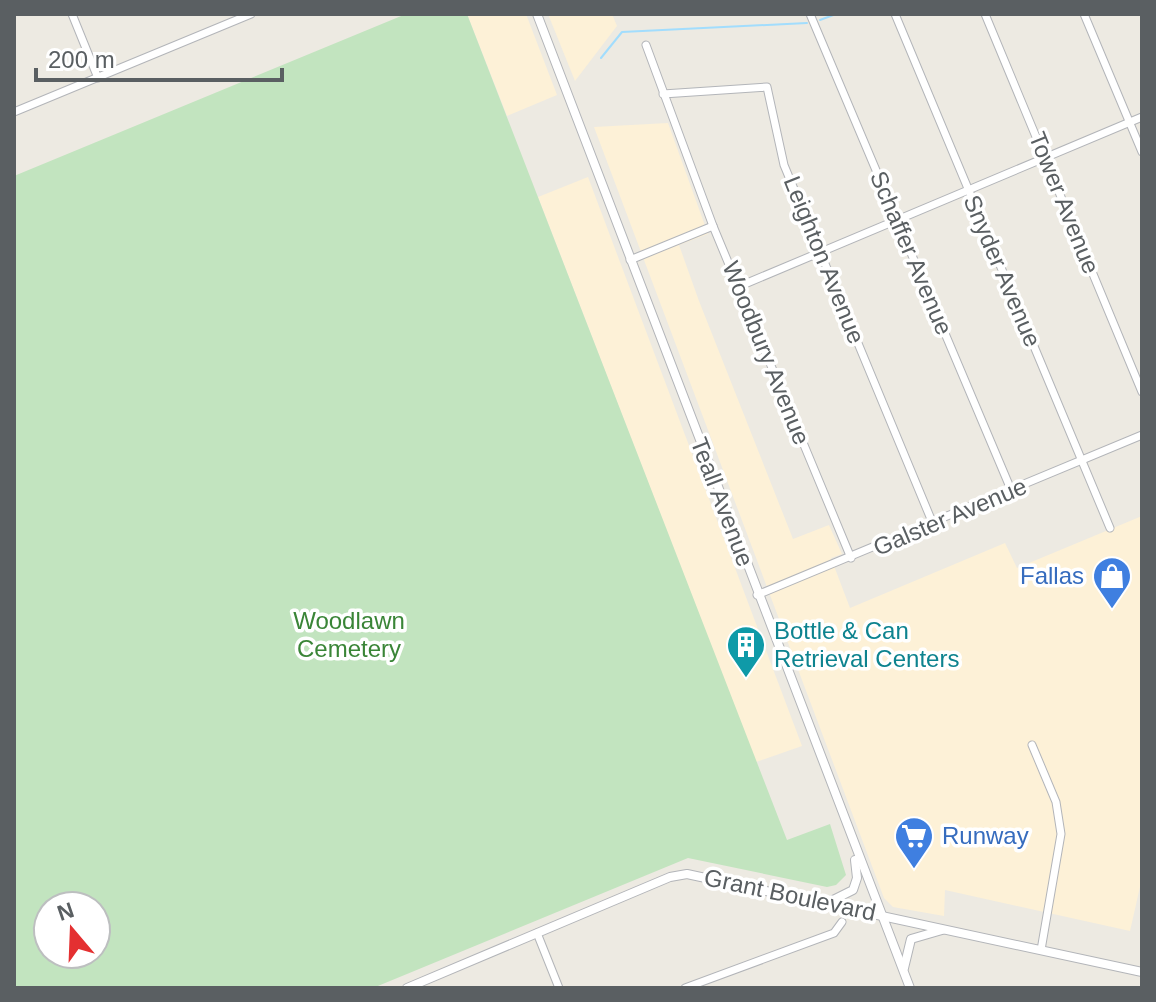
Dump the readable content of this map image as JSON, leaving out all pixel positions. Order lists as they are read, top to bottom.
{
  "streets": {
    "street": [
      "Tower Avenue",
      "Schaffer Avenue",
      "Leighton Avenue",
      "Snyder Avenue",
      "Woodbury Avenue",
      "Teall Avenue",
      "Galster Avenue",
      "Grant Boulevard"
    ]
  },
  "crossings": [
    ["Schaffer Avenue", "Galster Avenue"],
    ["Leighton Avenue", "Woodbury Avenue"],
    ["Leighton Avenue", "Galster Avenue"],
    ["Snyder Avenue", "Galster Avenue"],
    ["Woodbury Avenue", "Galster Avenue"],
    ["Teall Avenue", "Galster Avenue"],
    ["Teall Avenue", "Grant Boulevard"]
  ],
  "parks": ["Woodlawn Cemetery"],
  "places": {
    "shop": ["Fallas"],
    "building": ["Bottle & Can Retrieval Centers"],
    "supermarket": ["Runway"]
  },
  "scale_bar": "200 m",
  "north": "top"
}
